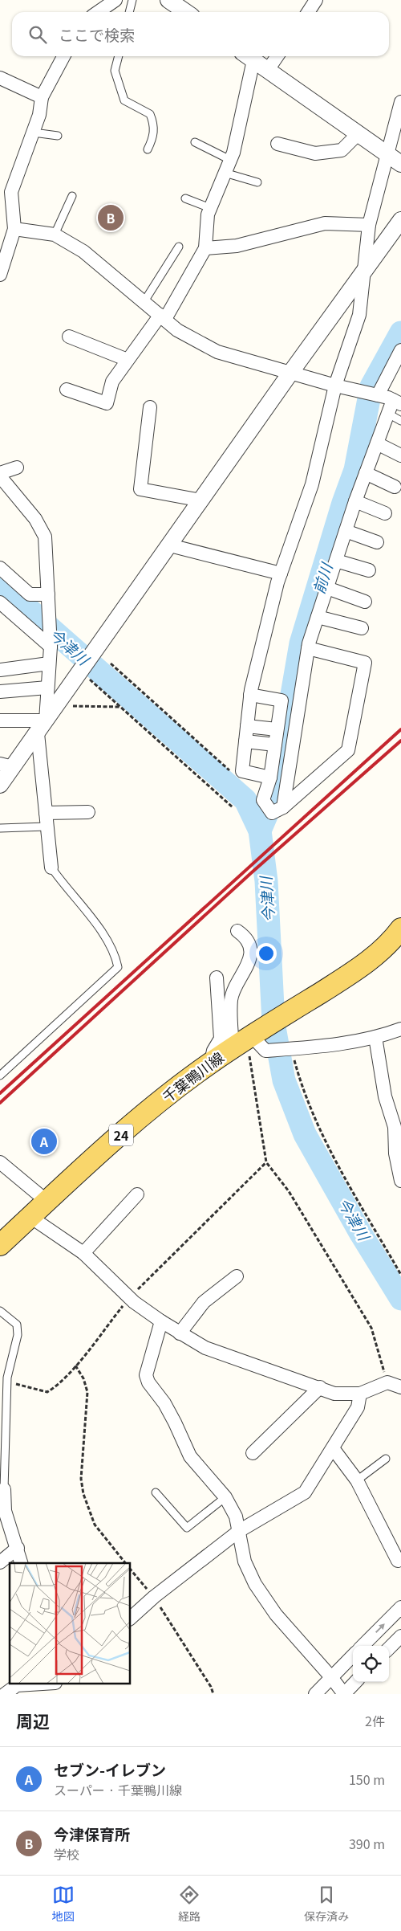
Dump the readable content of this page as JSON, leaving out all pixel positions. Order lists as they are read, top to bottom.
{
  "streets": {
    "main road": ["千葉鴨川線", "24"]
  },
  "water": ["前川", "今津川"],
  "page": {
    "search": "ここで検索",
    "pins": ["B", "A"],
    "heading": ["周辺", "2件"],
    "list": [
      {
        "mark": "A",
        "name": "セブン-イレブン",
        "note": "スーパー · 千葉鴨川線",
        "value": "150 m"
      },
      {
        "mark": "B",
        "name": "今津保育所",
        "note": "学校",
        "value": "390 m"
      }
    ],
    "nav": ["地図", "経路", "保存済み"]
  }
}
